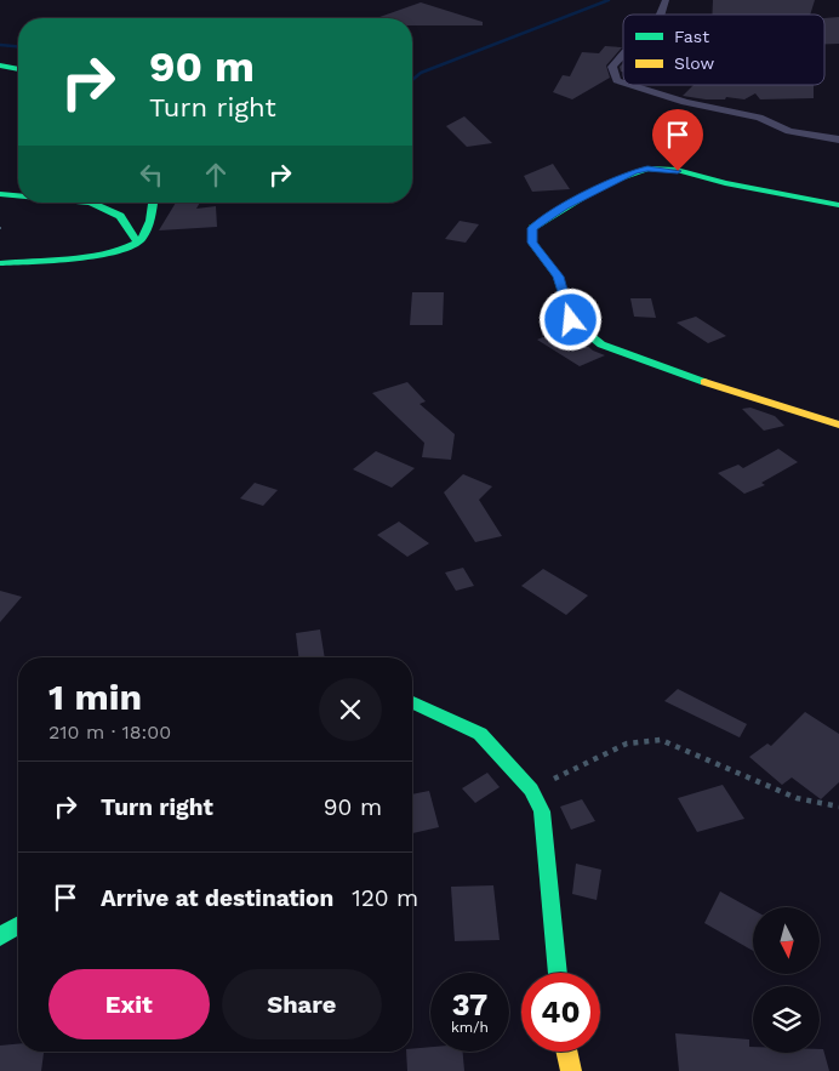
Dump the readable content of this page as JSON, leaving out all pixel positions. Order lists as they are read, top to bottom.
{
  "legend": ["Fast", "Slow"],
  "north": "bottom",
  "page": {
    "turn": ["90 m", "Turn right"],
    "heading": ["1 min", "210 m · 18:00"],
    "list": [
      {
        "name": "Turn right",
        "value": "90 m"
      },
      {
        "name": "Arrive at destination",
        "value": "120 m"
      }
    ],
    "buttons": ["Exit", "Share"],
    "speed": "37 km/h",
    "limit": "40"
  }
}
